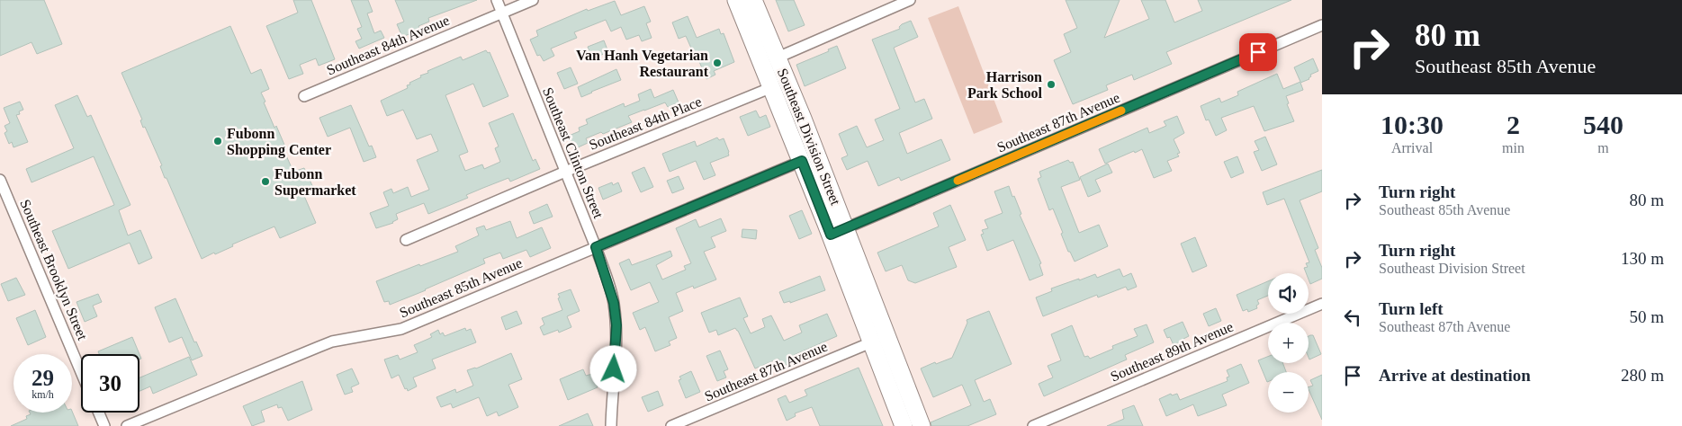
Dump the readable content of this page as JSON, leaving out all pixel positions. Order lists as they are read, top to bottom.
{
  "streets": {
    "main road": ["Southeast Division Street"],
    "street": [
      "Southeast 84th Avenue",
      "Southeast 87th Avenue",
      "Southeast 84th Place",
      "Southeast Clinton Street",
      "Southeast Brooklyn Street",
      "Southeast 85th Avenue",
      "Southeast 89th Avenue"
    ]
  },
  "crossings": [
    ["Southeast 84th Avenue", "Southeast Clinton Street"],
    ["Southeast 87th Avenue", "Southeast Division Street"],
    ["Southeast 84th Place", "Southeast Division Street"],
    ["Southeast 84th Place", "Southeast Clinton Street"],
    ["Southeast Division Street", "Southeast 85th Avenue"],
    ["Southeast Clinton Street", "Southeast 85th Avenue"]
  ],
  "places": [
    "Van Hanh Vegetarian Restaurant",
    "Harrison Park School",
    "Fubonn Shopping Center",
    "Fubonn Supermarket"
  ],
  "page": {
    "turn": ["80 m", "Southeast 85th Avenue"],
    "eta": [
      "10:30",
      "Arrival",
      "2",
      "min",
      "540",
      "m"
    ],
    "list": [
      {
        "name": "Turn right",
        "note": "Southeast 85th Avenue",
        "value": "80 m"
      },
      {
        "name": "Turn right",
        "note": "Southeast Division Street",
        "value": "130 m"
      },
      {
        "name": "Turn left",
        "note": "Southeast 87th Avenue",
        "value": "50 m"
      },
      {
        "name": "Arrive at destination",
        "value": "280 m"
      }
    ],
    "map_buttons": ["+", "−"],
    "speed": "29 km/h",
    "limit": "30"
  }
}
